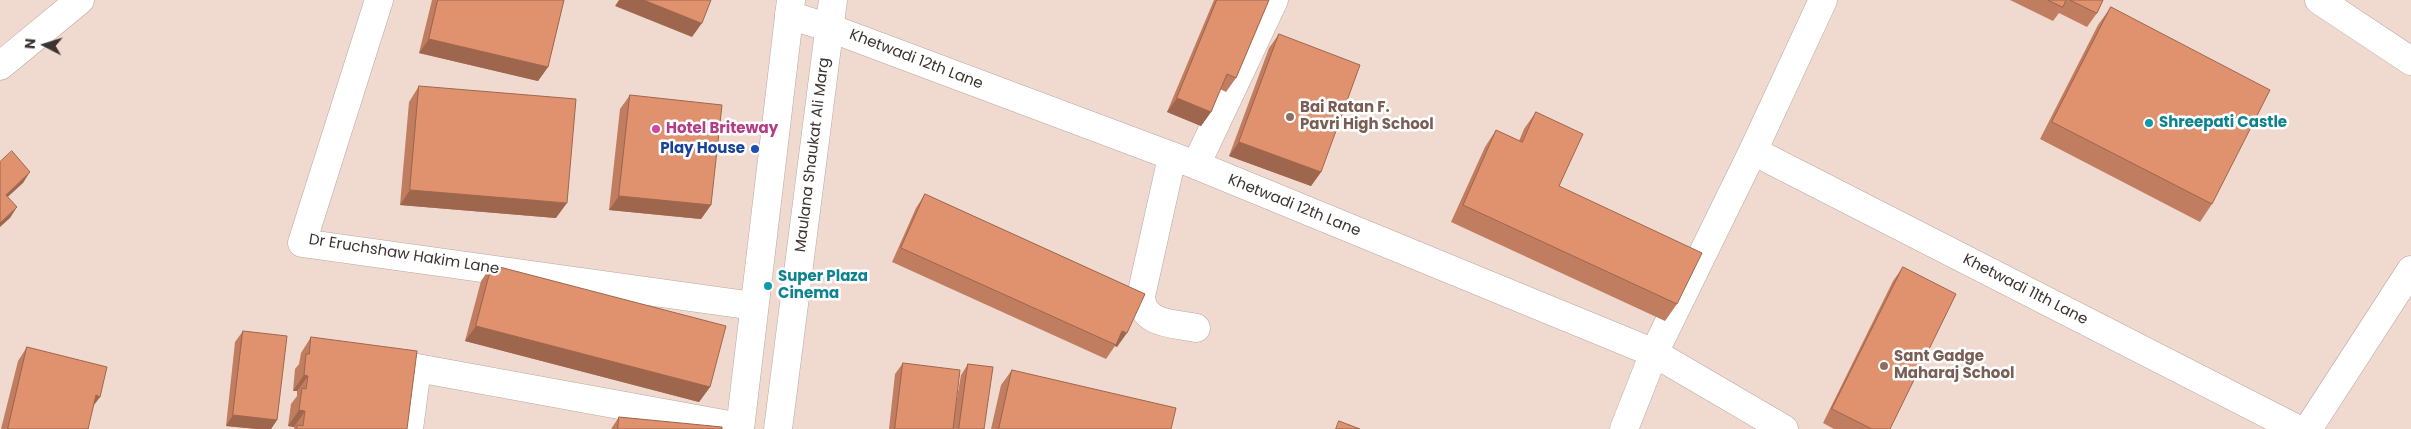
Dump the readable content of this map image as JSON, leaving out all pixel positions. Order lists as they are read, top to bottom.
{
  "streets": {
    "street": [
      "Khetwadi 12th Lane",
      "Maulana Shaukat Ali Marg",
      "Dr Eruchshaw Hakim Lane",
      "Khetwadi 11th Lane"
    ]
  },
  "crossings": [
    ["Khetwadi 12th Lane", "Maulana Shaukat Ali Marg"]
  ],
  "places": [
    "Bai Ratan F. Pavri High School",
    "Shreepati Castle",
    "Hotel Briteway",
    "Play House",
    "Super Plaza Cinema",
    "Sant Gadge Maharaj School"
  ],
  "north": "left"
}
